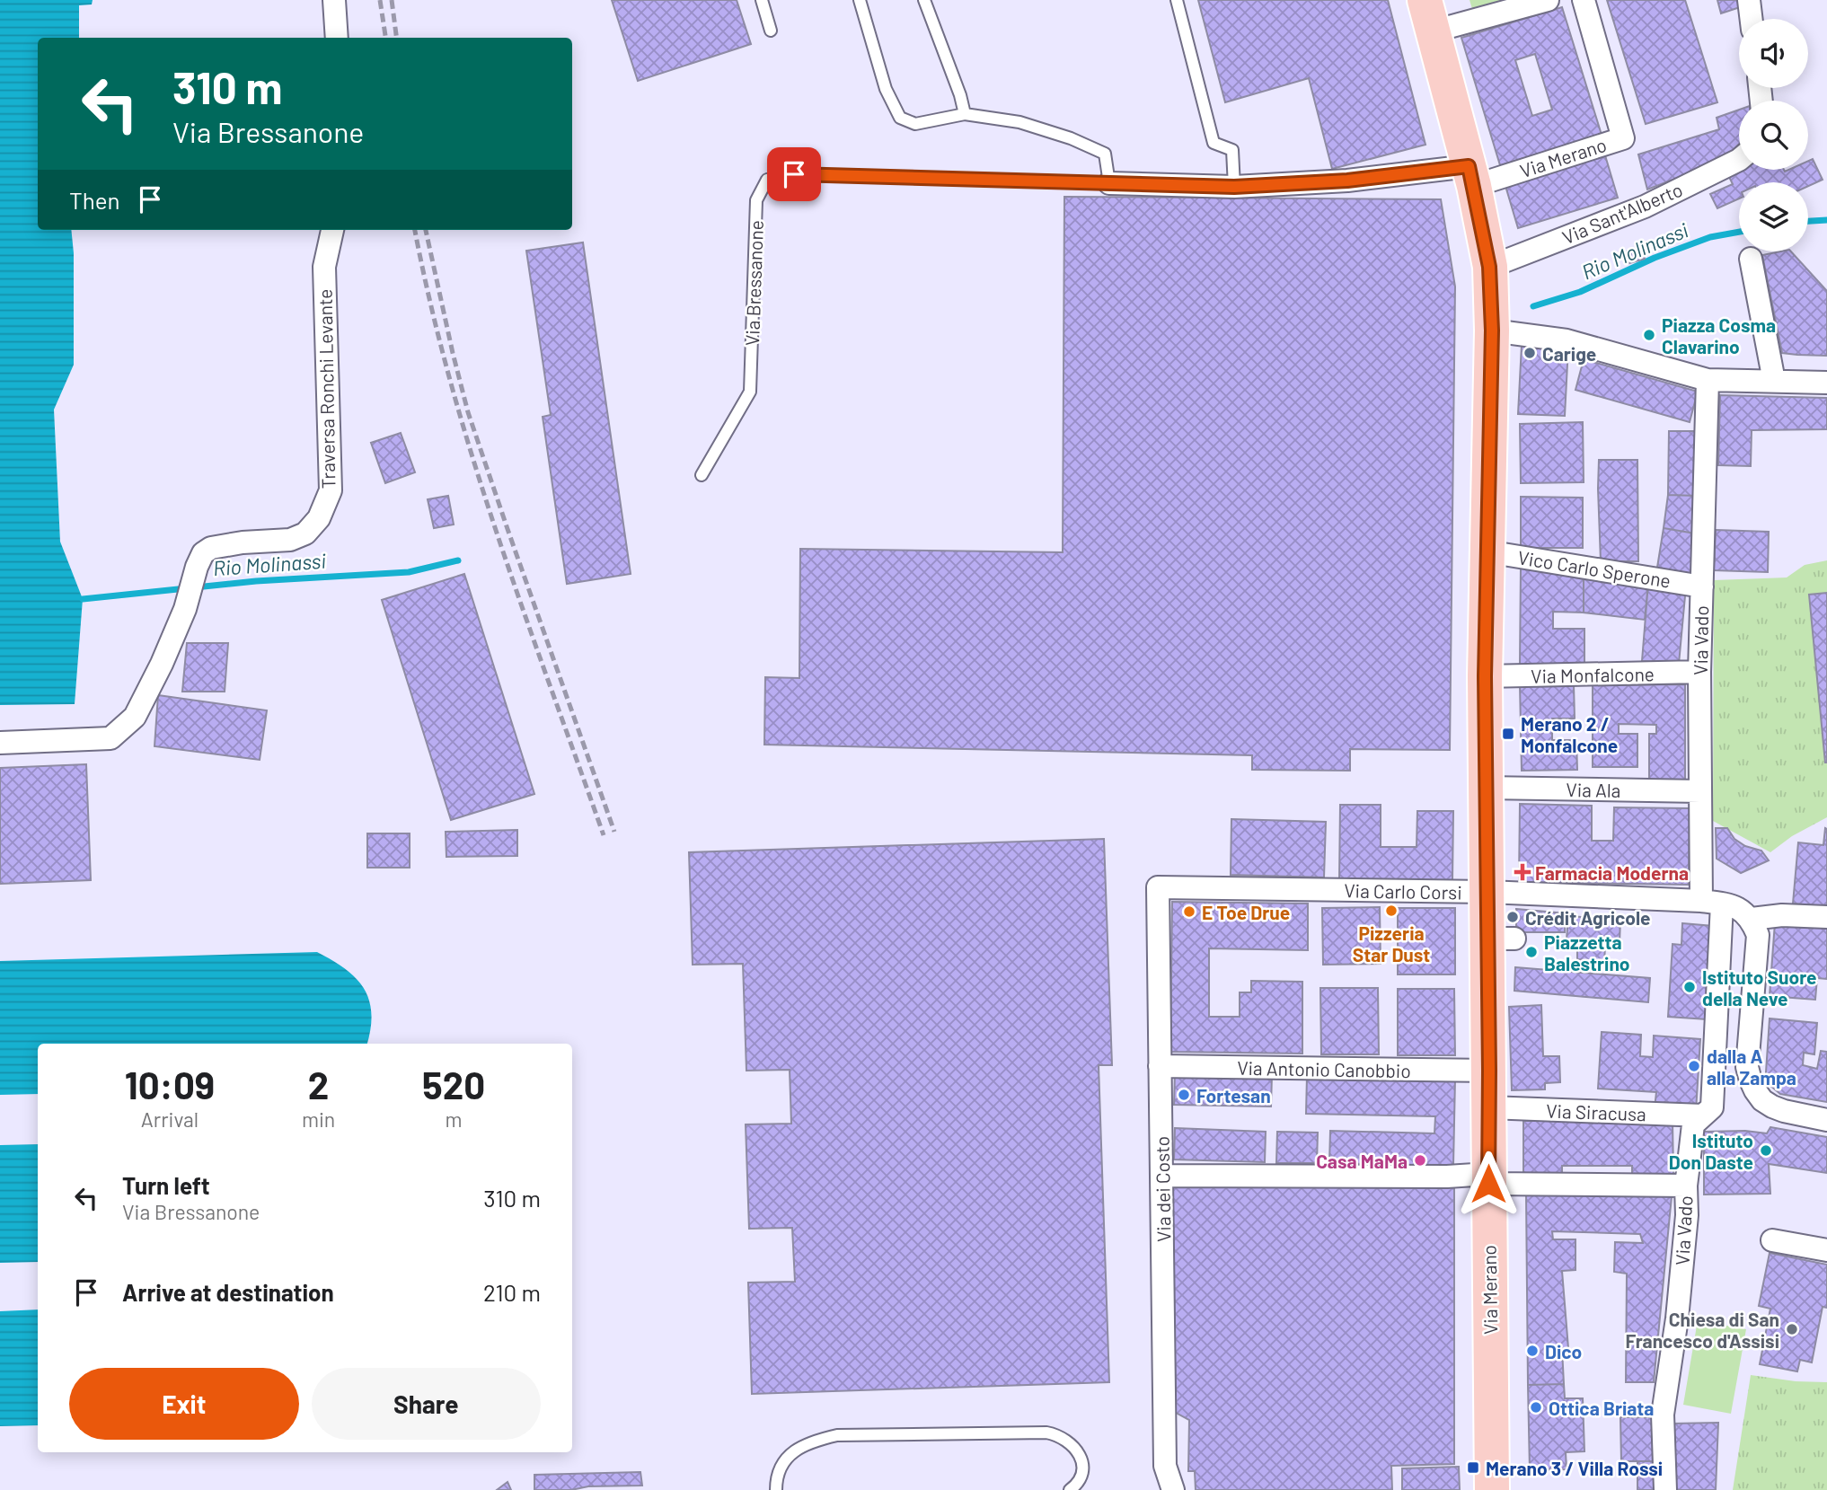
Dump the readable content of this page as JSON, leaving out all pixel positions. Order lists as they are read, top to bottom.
{
  "streets": {
    "main road": ["Via Merano"],
    "street": [
      "Via Sant'Alberto",
      "Via Bressanone",
      "Traversa Ronchi Levante",
      "Vico Carlo Sperone",
      "Via Vado",
      "Via Monfalcone",
      "Via Ala",
      "Via Carlo Corsi",
      "Via Antonio Canobbio",
      "Via Siracusa",
      "Via dei Costo"
    ]
  },
  "crossings": [
    ["Via Merano", "Via Sant'Alberto"],
    ["Via Merano", "Via Bressanone"],
    ["Via Merano", "Vico Carlo Sperone"],
    ["Via Merano", "Via Monfalcone"],
    ["Via Merano", "Via Ala"],
    ["Via Merano", "Via Carlo Corsi"],
    ["Via Merano", "Via Antonio Canobbio"],
    ["Via Merano", "Via Siracusa"],
    ["Vico Carlo Sperone", "Via Vado"],
    ["Via Vado", "Via Monfalcone"],
    ["Via Vado", "Via Ala"],
    ["Via Vado", "Via Carlo Corsi"],
    ["Via Vado", "Via Siracusa"],
    ["Via Carlo Corsi", "Via dei Costo"],
    ["Via Antonio Canobbio", "Via dei Costo"]
  ],
  "water": ["Rio Molinassi"],
  "places": {
    "other": [
      "Piazza Cosma Clavarino",
      "Carige",
      "Pizzeria Star Dust",
      "E Toe Drue",
      "Crédit Agricole",
      "Piazzetta Balestrino",
      "Istituto Suore della Neve",
      "dalla A alla Zampa",
      "Fortesan",
      "Istituto Don Daste",
      "Casa MaMa",
      "Chiesa di San Francesco d'Assisi",
      "Dico",
      "Ottica Briata"
    ],
    "transit": ["Merano 2 / Monfalcone", "Merano 3 / Villa Rossi"],
    "health": ["Farmacia Moderna"]
  },
  "page": {
    "turn": ["310 m", "Via Bressanone"],
    "then": "Then",
    "eta": [
      "10:09",
      "Arrival",
      "2",
      "min",
      "520",
      "m"
    ],
    "list": [
      {
        "name": "Turn left",
        "note": "Via Bressanone",
        "value": "310 m"
      },
      {
        "name": "Arrive at destination",
        "value": "210 m"
      }
    ],
    "buttons": ["Exit", "Share"]
  }
}
